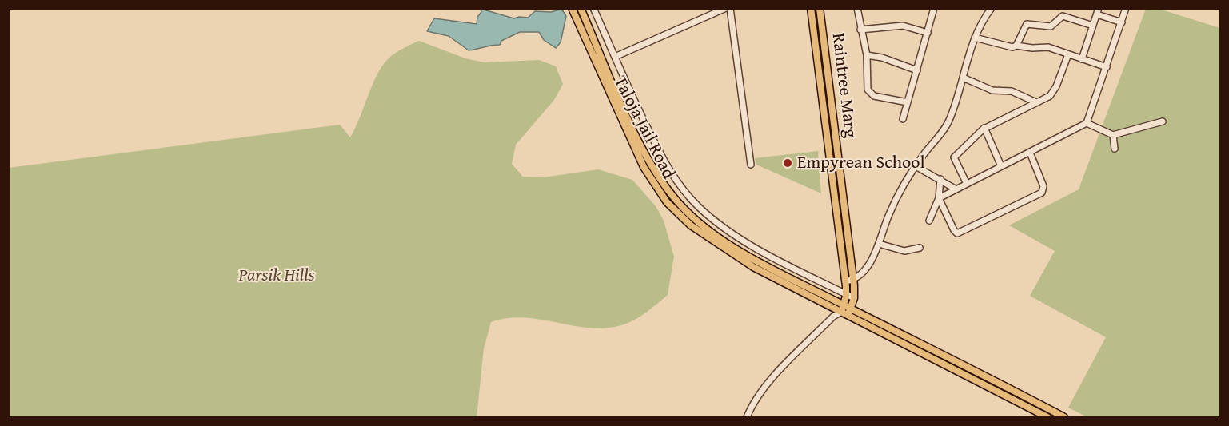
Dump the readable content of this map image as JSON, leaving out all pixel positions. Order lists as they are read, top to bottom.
{
  "streets": {
    "main road": ["Raintree Marg", "Taloja Jail Road"]
  },
  "crossings": [
    ["Raintree Marg", "Taloja Jail Road"]
  ],
  "parks": ["Parsik Hills"],
  "places": ["Empyrean School"]
}
